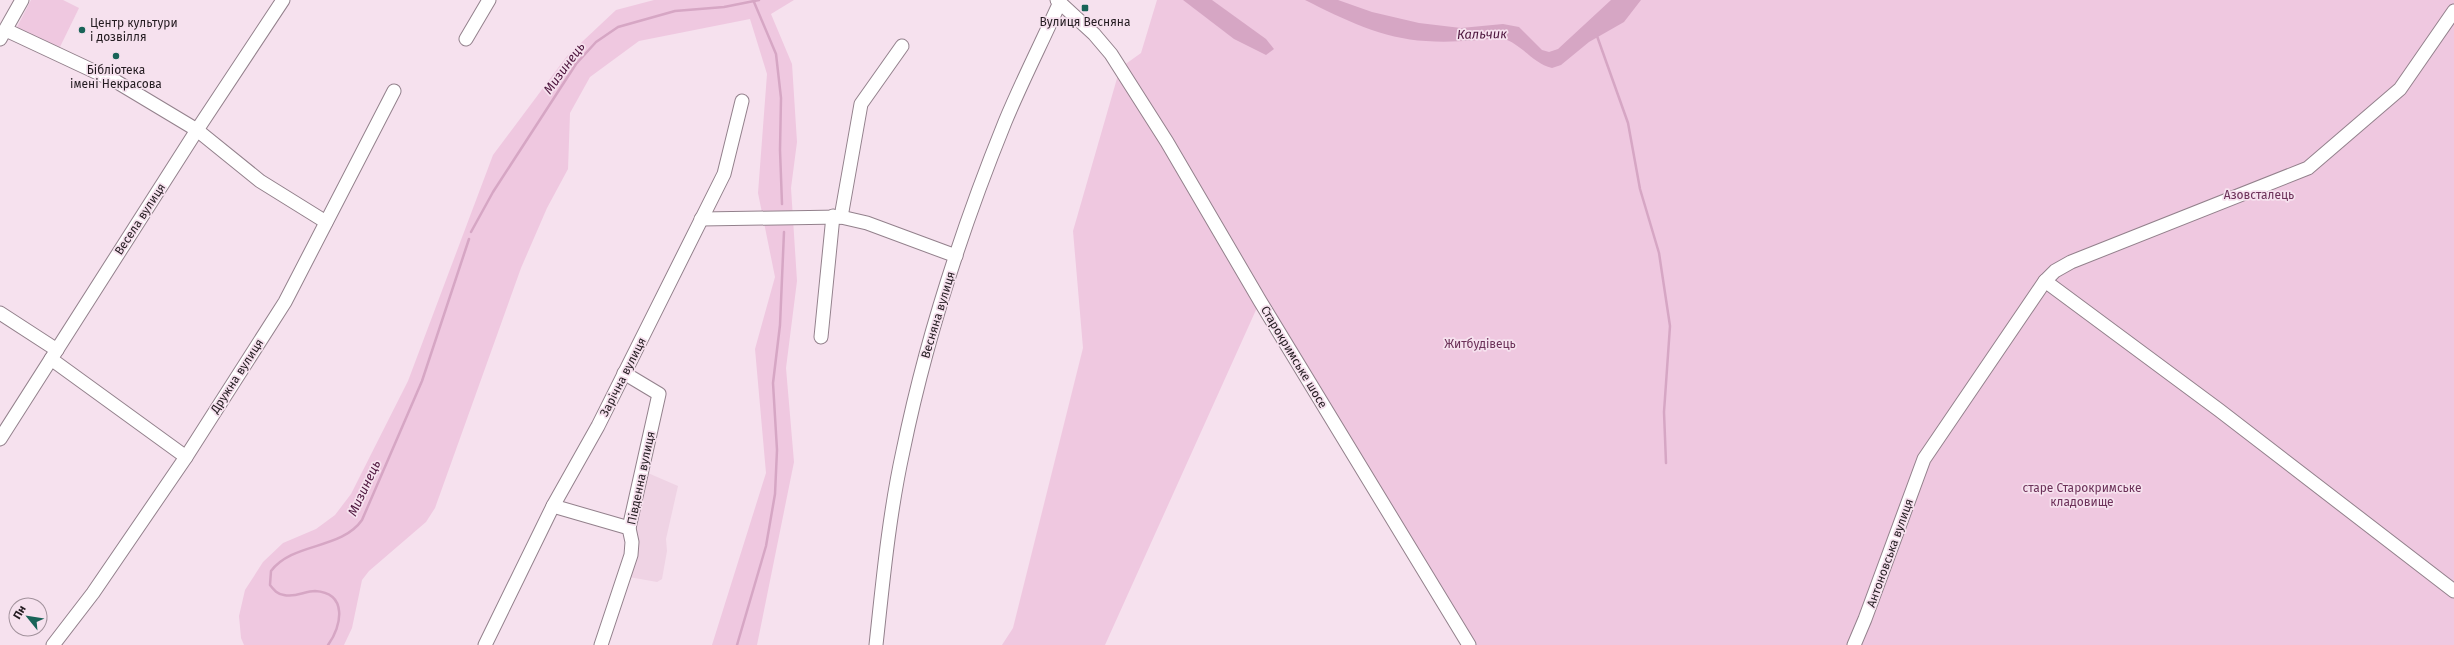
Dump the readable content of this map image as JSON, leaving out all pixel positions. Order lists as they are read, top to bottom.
{
  "streets": {
    "street": [
      "Весела вулиця",
      "Весняна вулиця",
      "Старокримське шосе",
      "Дружна вулиця",
      "Зарічна вулиця",
      "Південна вулиця",
      "Антоновська вулиця"
    ]
  },
  "crossings": [
    ["Весняна вулиця", "Старокримське шосе"],
    ["Зарічна вулиця", "Південна вулиця"]
  ],
  "water": ["Кальчик", "Мизинець"],
  "parks": ["Азовсталець", "Житбудівець", "старе Старокримське кладовище"],
  "places": {
    "transit": ["Вулиця Весняна"],
    "other": ["Центр культури і дозвілля", "Бібліотека імені Некрасова"]
  },
  "north": "top left"
}
